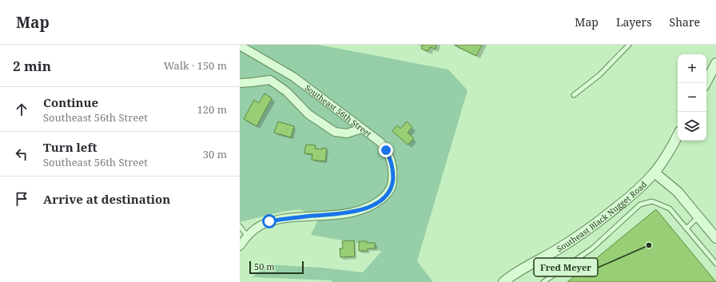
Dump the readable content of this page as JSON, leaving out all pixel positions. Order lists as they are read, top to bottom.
{
  "streets": {
    "street": ["Southeast 56th Street", "Southeast Black Nugget Road"]
  },
  "places": ["Fred Meyer"],
  "scale_bar": "50 m",
  "page": {
    "header": "Map",
    "nav": ["Map", "Layers", "Share"],
    "heading": ["2 min", "Walk · 150 m"],
    "map_buttons": ["+", "−"],
    "list": [
      ["Continue", "Southeast 56th Street", "120 m"],
      ["Turn left", "Southeast 56th Street", "30 m"],
      "Arrive at destination"
    ],
    "scale": "50 m"
  }
}
